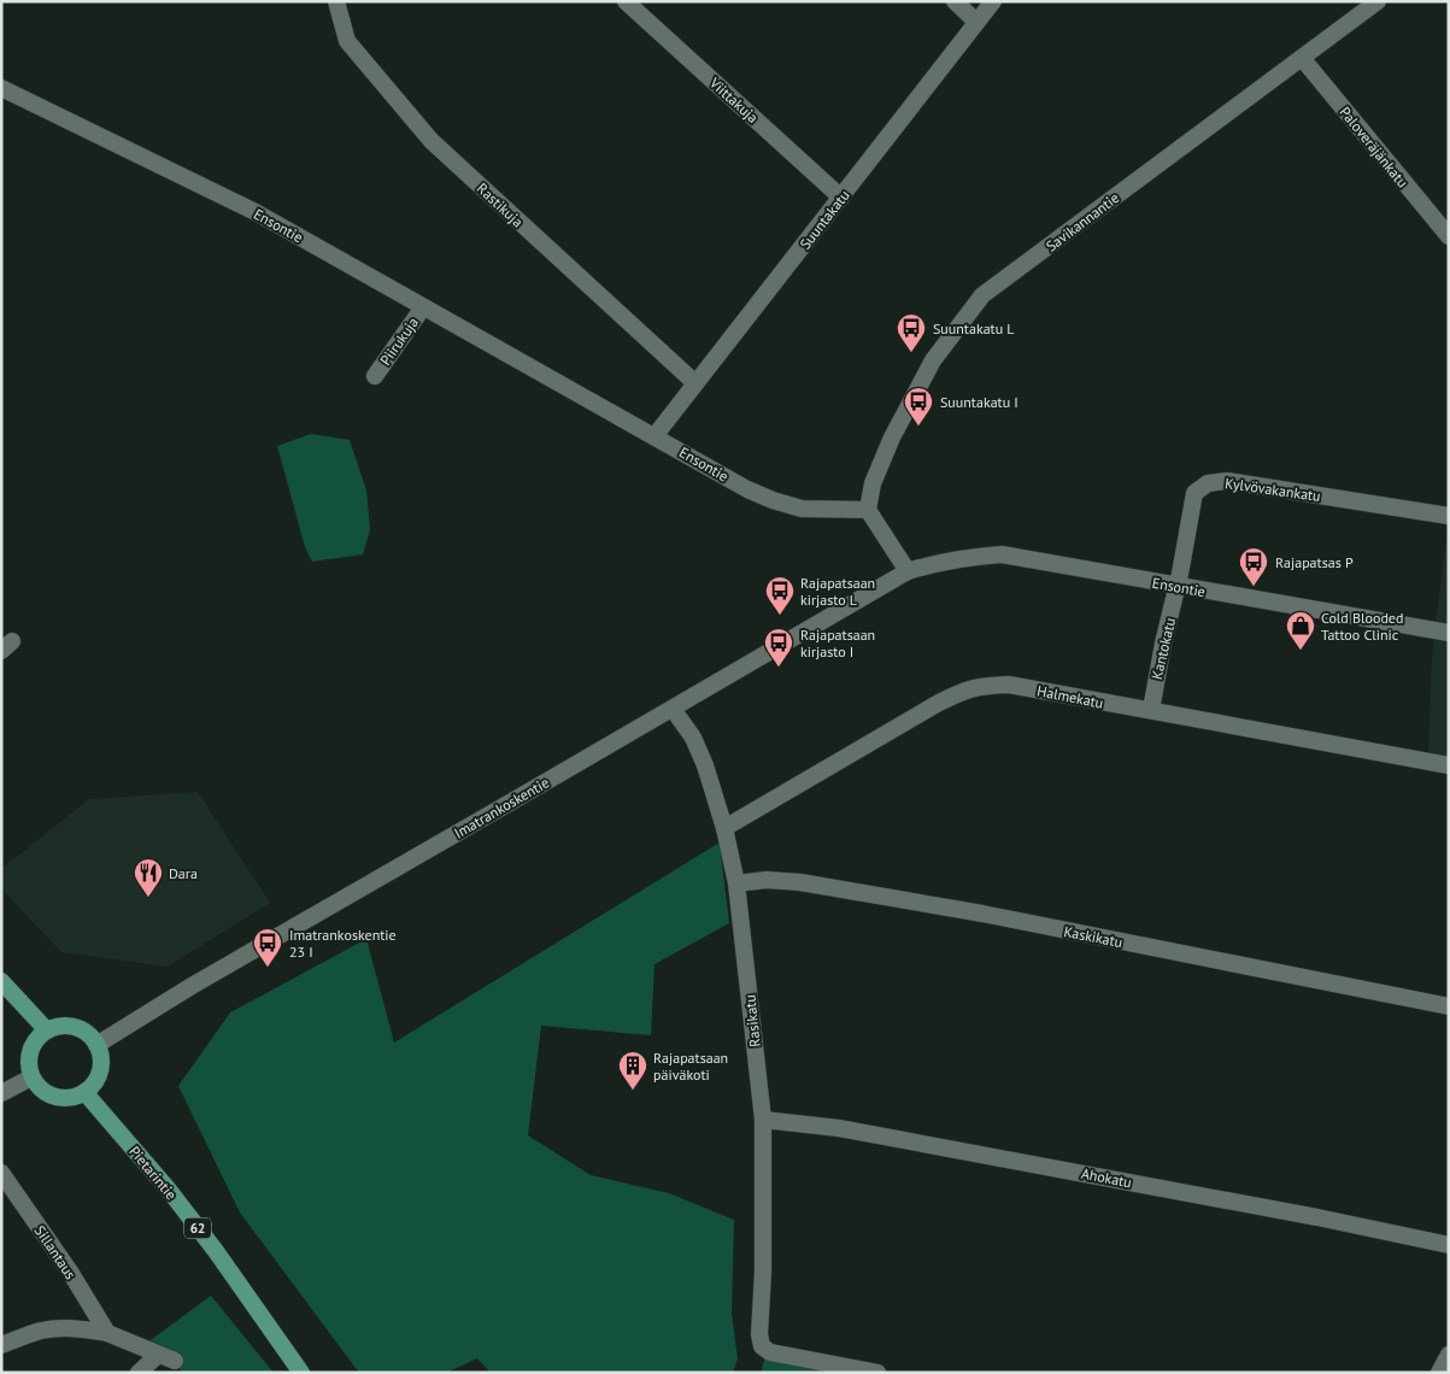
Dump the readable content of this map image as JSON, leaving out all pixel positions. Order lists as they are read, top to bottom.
{
  "streets": {
    "main road": ["Pietarintie", "62"],
    "street": [
      "Viittakuja",
      "Paloveräjänkatu",
      "Rastikuja",
      "Suuntakatu",
      "Savikannantie",
      "Ensontie",
      "Piirukuja",
      "Kylvövakankatu",
      "Kantokatu",
      "Halmekatu",
      "Imatrankoskentie",
      "Kaskikatu",
      "Rasikatu",
      "Ahokatu",
      "Sillantaus"
    ]
  },
  "crossings": [
    ["Viittakuja", "Suuntakatu"],
    ["Paloveräjänkatu", "Savikannantie"],
    ["Rastikuja", "Suuntakatu"],
    ["Suuntakatu", "Ensontie"],
    ["Savikannantie", "Ensontie"],
    ["Ensontie", "Piirukuja"],
    ["Ensontie", "Kylvövakankatu"],
    ["Ensontie", "Kantokatu"],
    ["Ensontie", "Imatrankoskentie"],
    ["Kylvövakankatu", "Kantokatu"],
    ["Kantokatu", "Halmekatu"],
    ["Halmekatu", "Rasikatu"],
    ["Imatrankoskentie", "Rasikatu"],
    ["Imatrankoskentie", "Pietarintie"],
    ["Kaskikatu", "Rasikatu"],
    ["Rasikatu", "Ahokatu"]
  ],
  "places": {
    "bus stop": [
      "Suuntakatu L",
      "Suuntakatu I",
      "Rajapatsas P",
      "Rajapatsaan kirjasto L",
      "Rajapatsaan kirjasto I",
      "Imatrankoskentie 23 I"
    ],
    "shop": ["Cold Blooded Tattoo Clinic"],
    "restaurant": ["Dara"],
    "building": ["Rajapatsaan päiväkoti"]
  }
}
